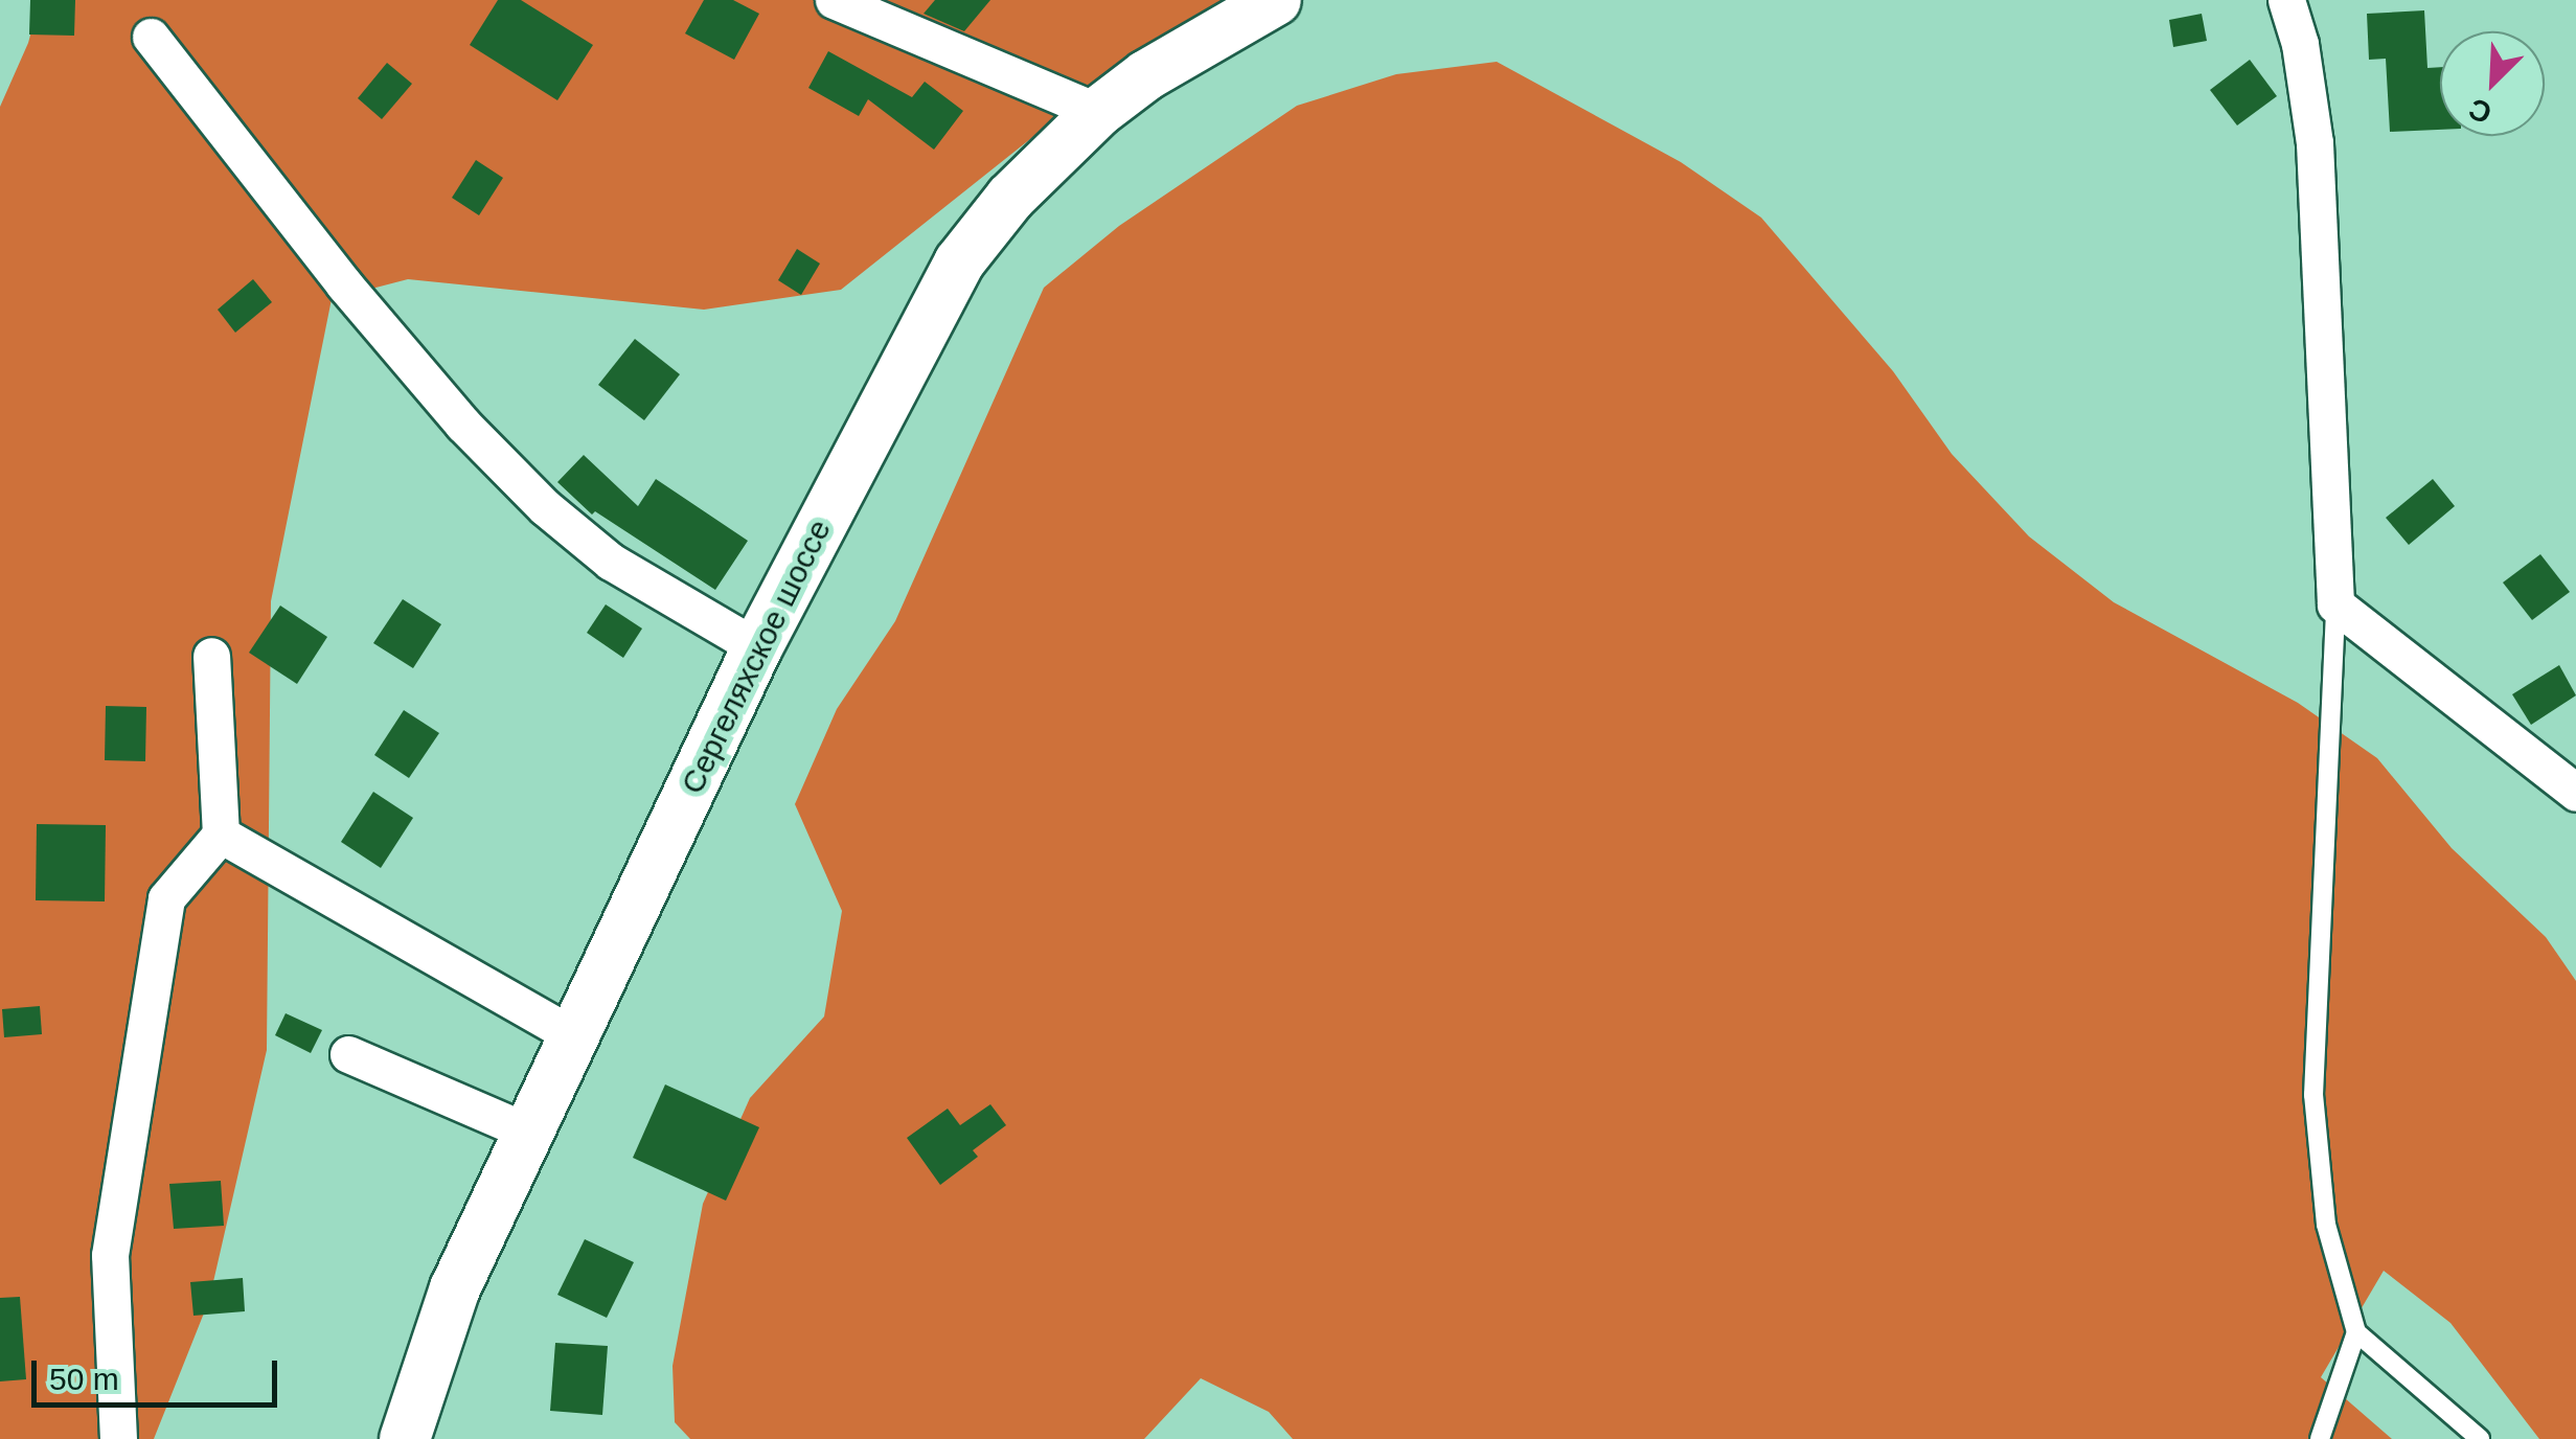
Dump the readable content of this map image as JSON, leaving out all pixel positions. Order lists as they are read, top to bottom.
{
  "streets": {
    "main road": ["Сергеляхское шоссе"]
  },
  "scale_bar": "50 m",
  "north": "bottom left"
}
